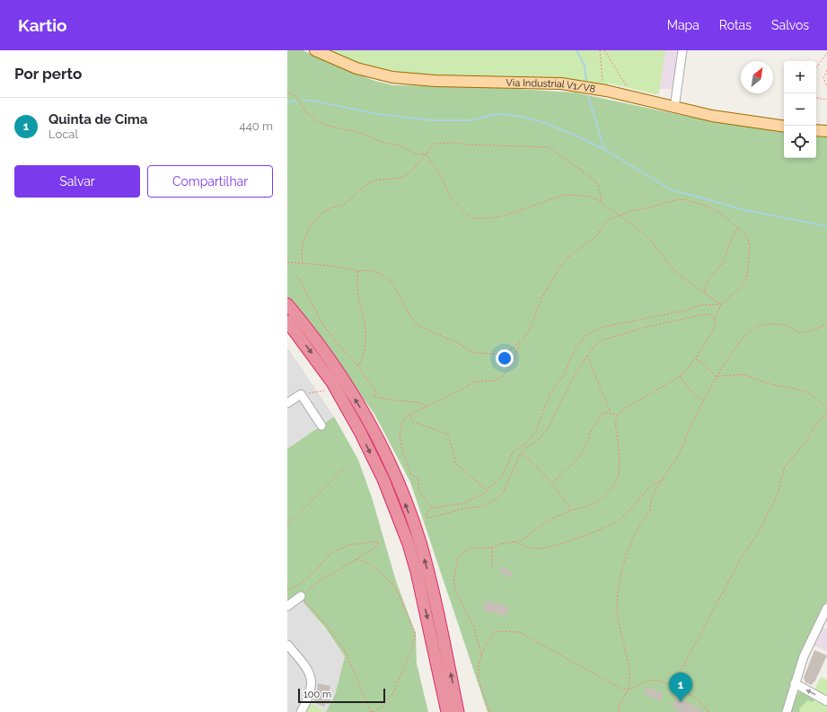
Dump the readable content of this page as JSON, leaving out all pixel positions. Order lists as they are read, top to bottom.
{
  "streets": {
    "main road": ["Via Industrial V1/V8"]
  },
  "scale_bar": "100 m",
  "north": "top right",
  "page": {
    "header": "Kartio",
    "nav": ["Mapa", "Rotas", "Salvos"],
    "heading": "Por perto",
    "map_buttons": ["+", "−"],
    "list": [
      {
        "mark": "1",
        "name": "Quinta de Cima",
        "note": "Local",
        "value": "440 m"
      }
    ],
    "buttons": ["Salvar", "Compartilhar"],
    "pins": "1",
    "scale": "100 m"
  }
}
